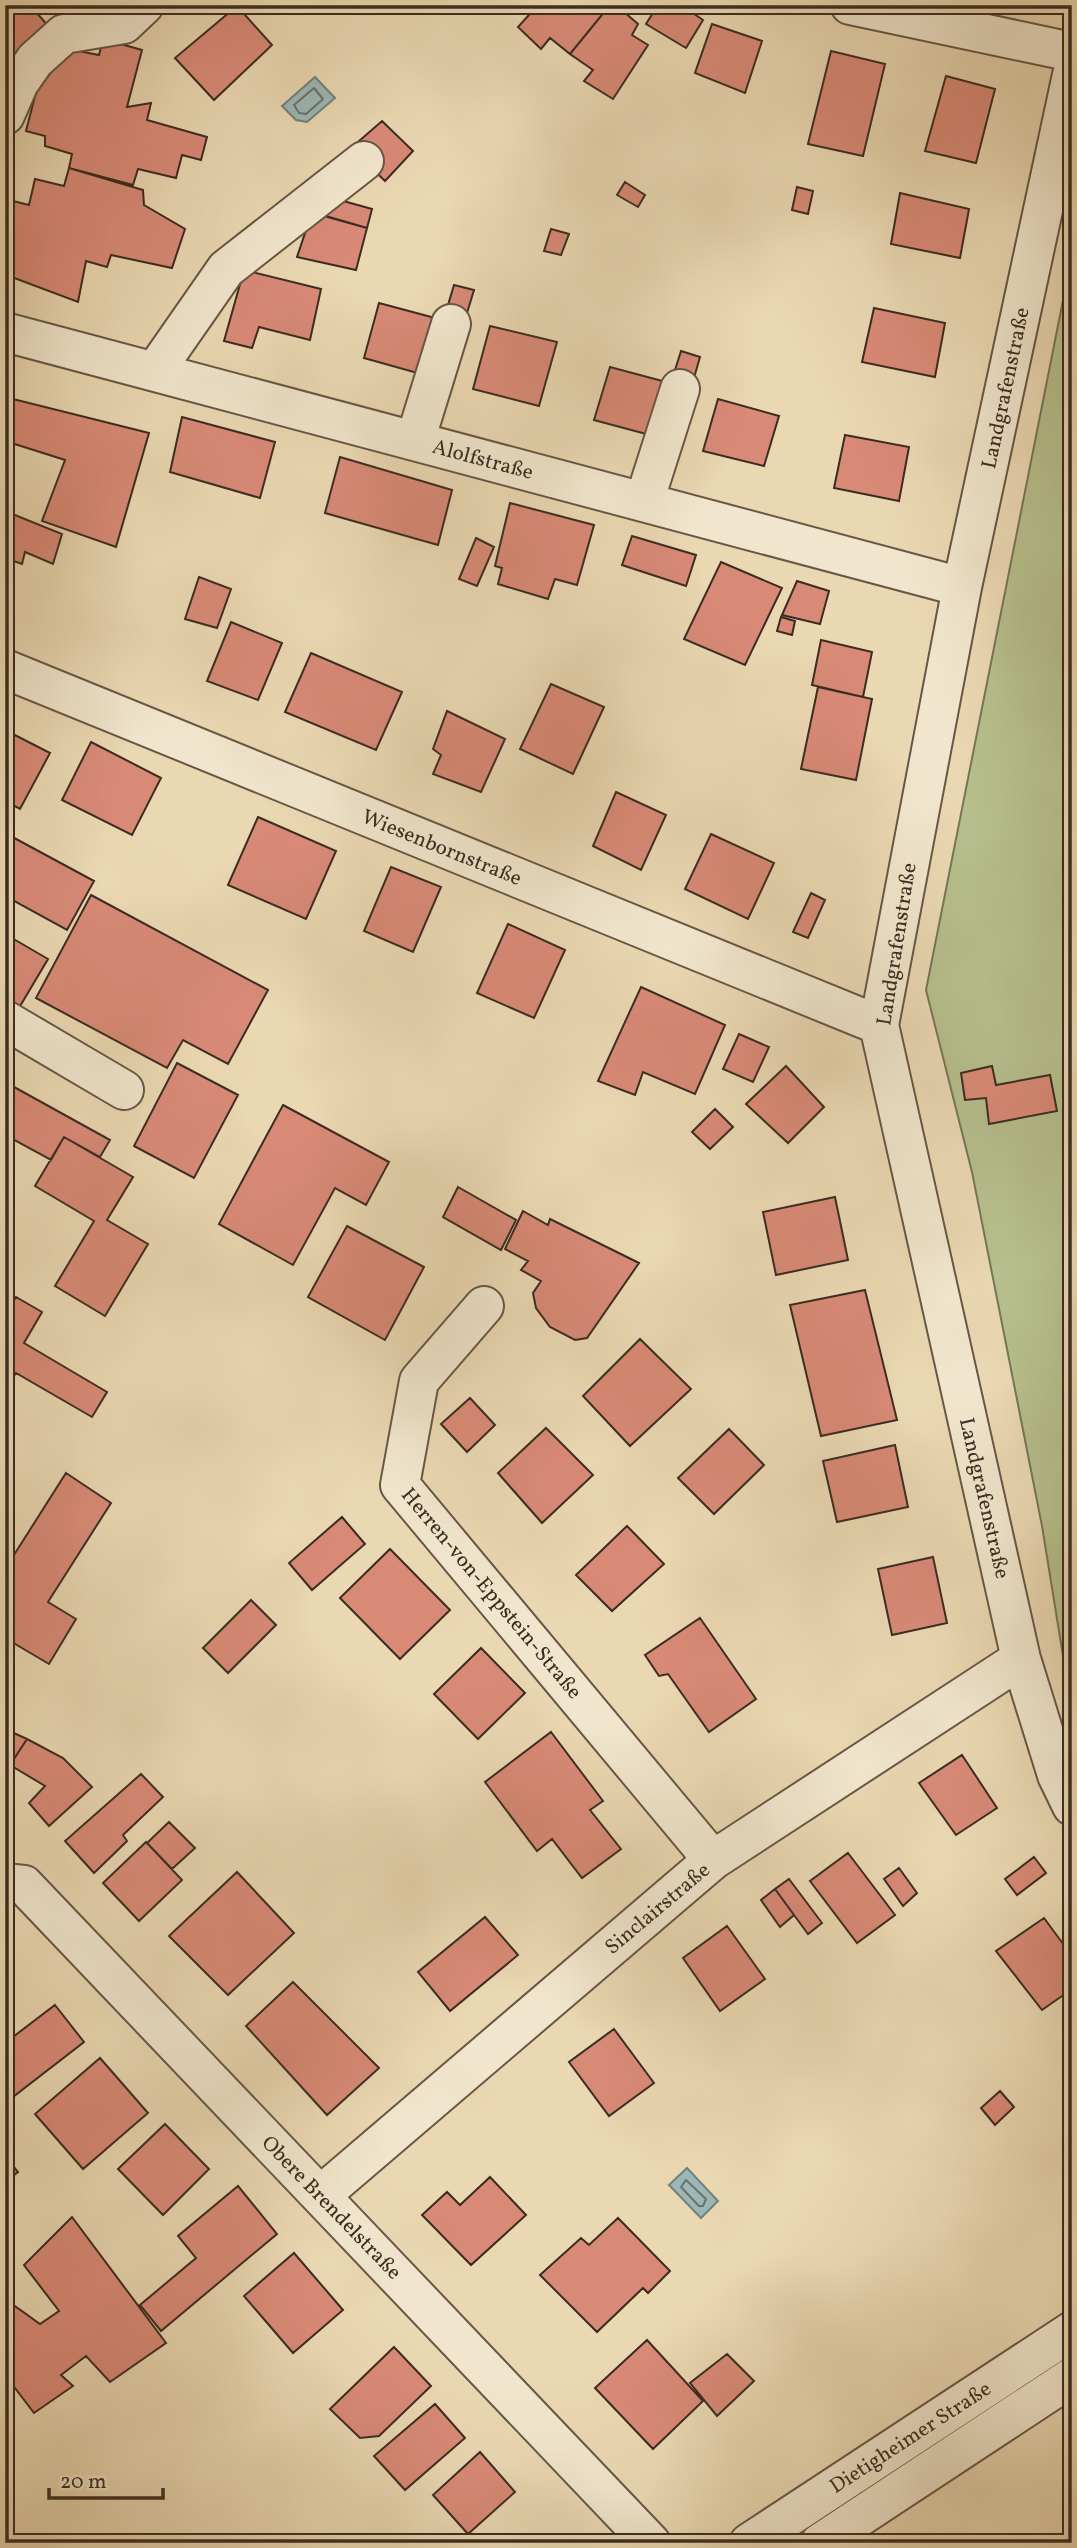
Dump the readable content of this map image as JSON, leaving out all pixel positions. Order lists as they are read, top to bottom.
{
  "streets": {
    "street": [
      "Landgrafenstraße",
      "Alolfstraße",
      "Wiesenbornstraße",
      "Herren-von-Eppstein-Straße",
      "Sinclairstraße",
      "Obere Brendelstraße",
      "Dietigheimer Straße"
    ]
  },
  "crossings": [
    ["Landgrafenstraße", "Alolfstraße"],
    ["Landgrafenstraße", "Wiesenbornstraße"],
    ["Landgrafenstraße", "Sinclairstraße"],
    ["Herren-von-Eppstein-Straße", "Sinclairstraße"],
    ["Sinclairstraße", "Obere Brendelstraße"]
  ],
  "scale_bar": "20 m"
}
